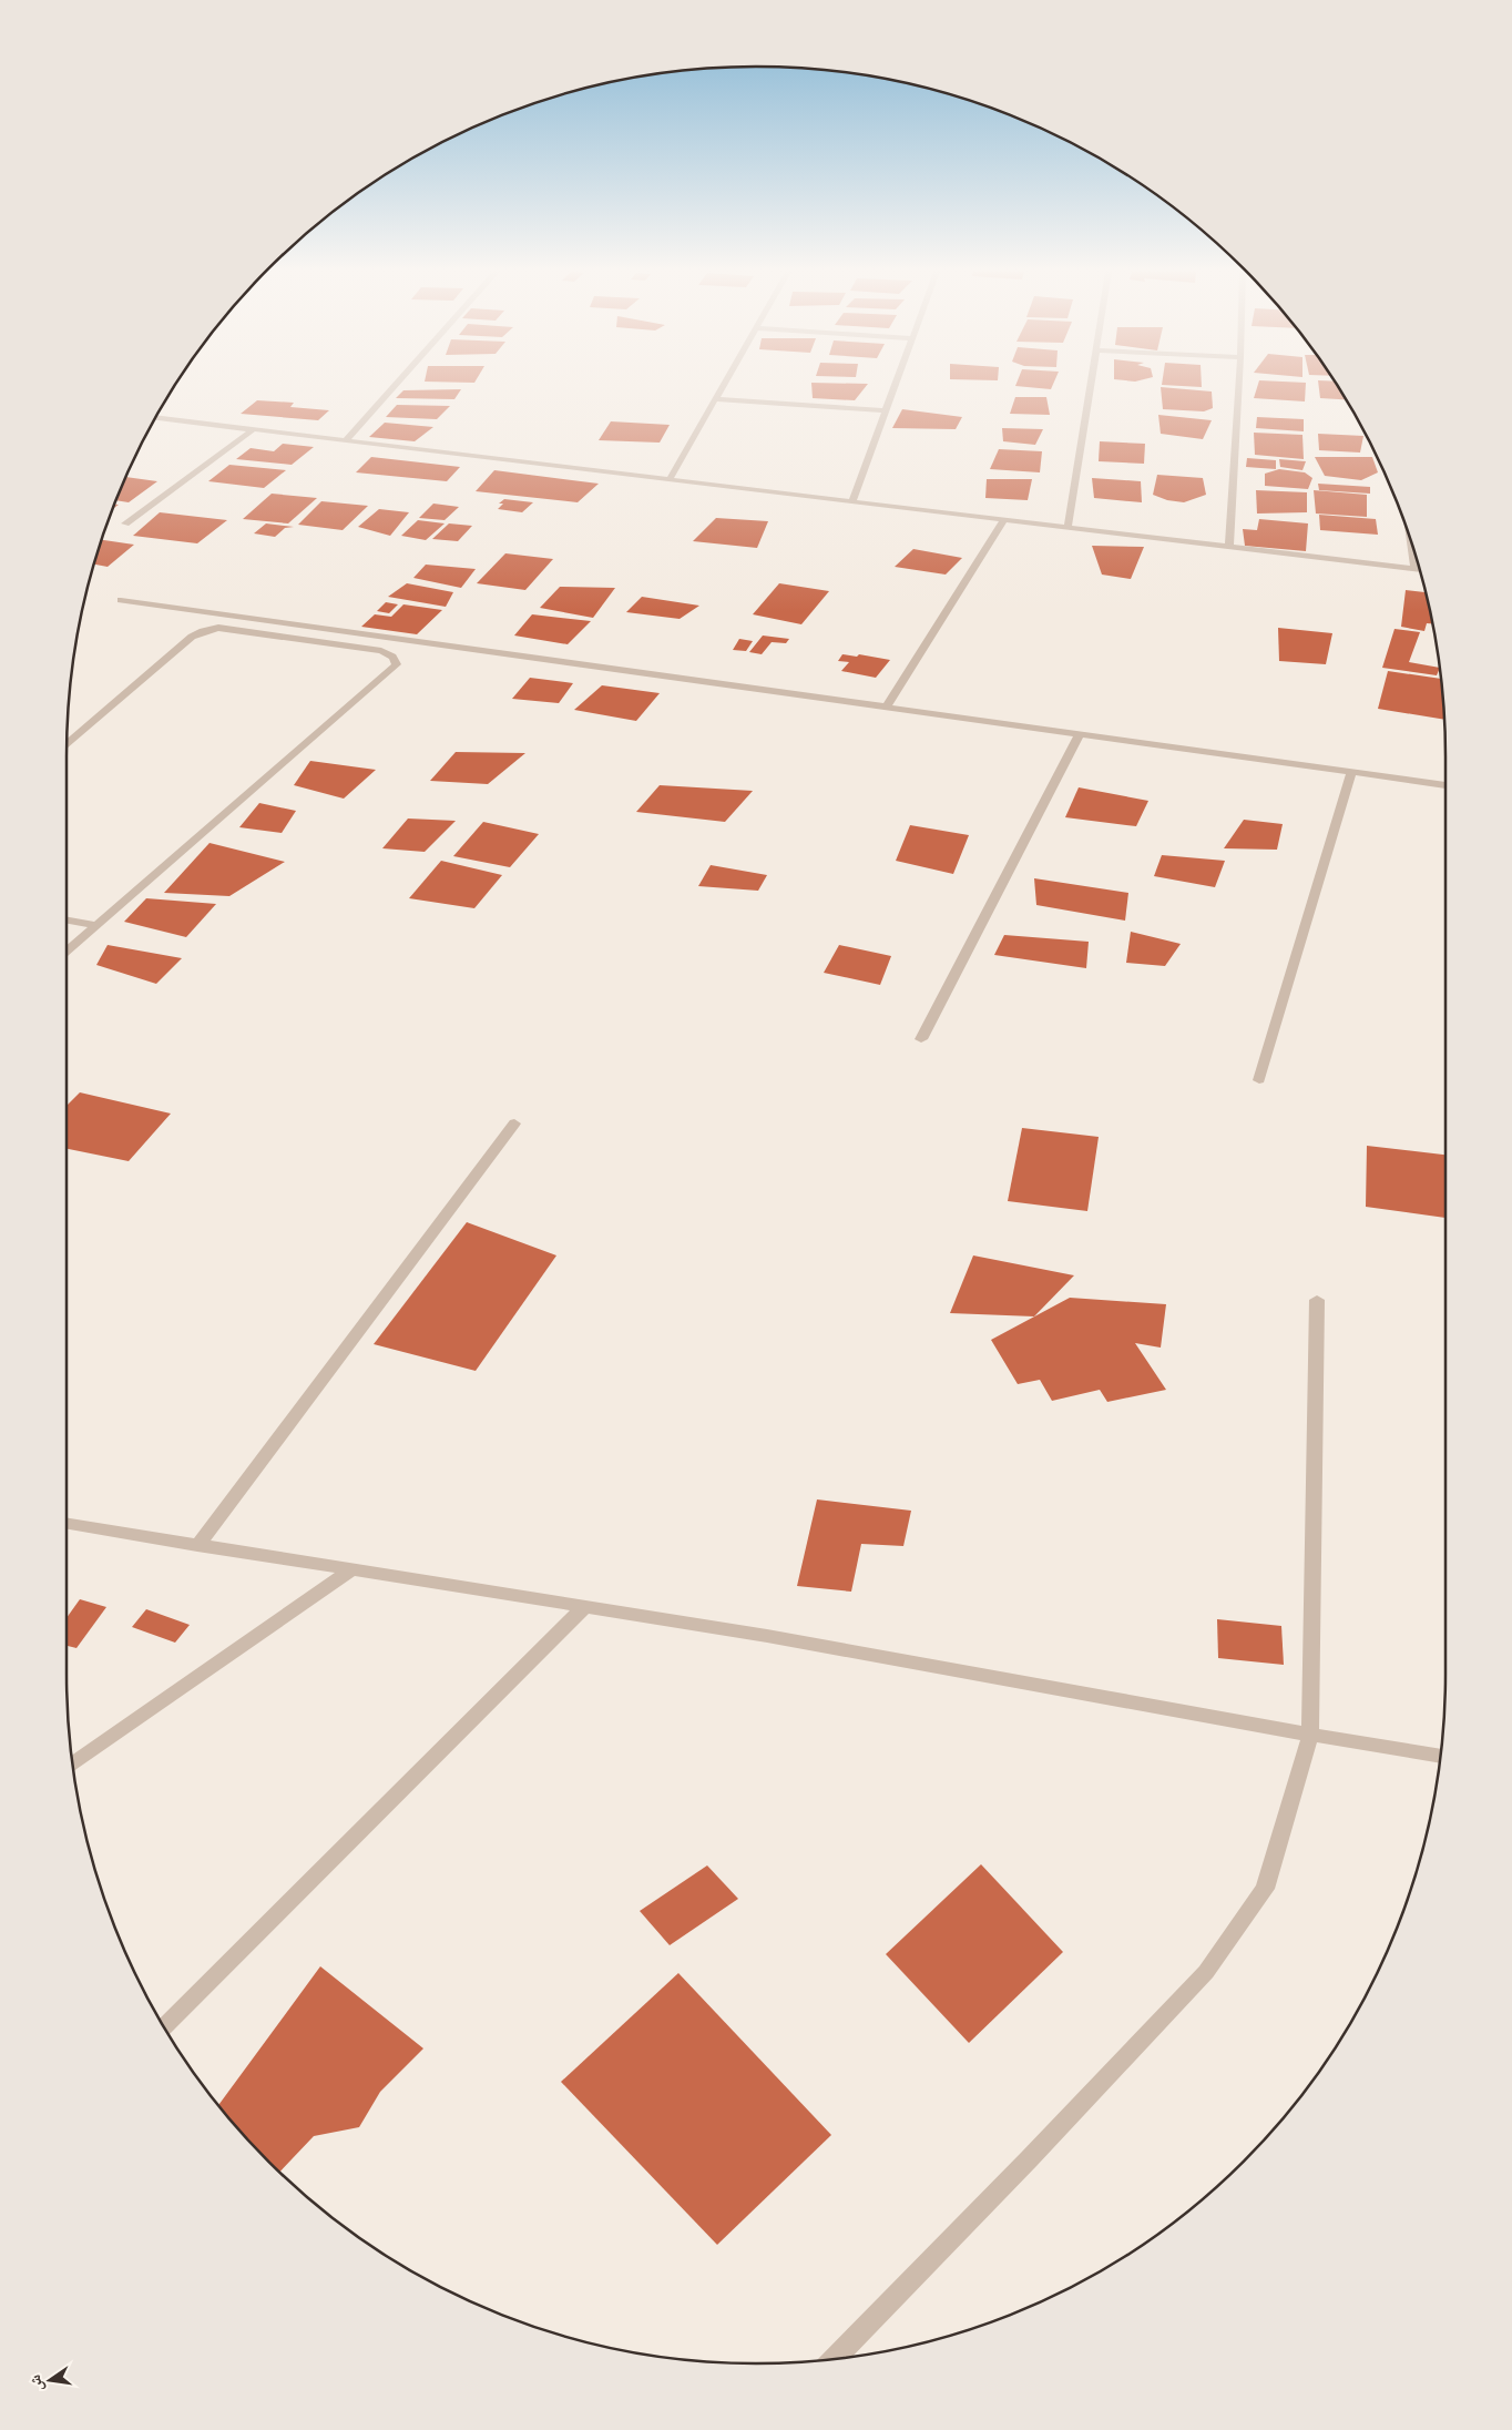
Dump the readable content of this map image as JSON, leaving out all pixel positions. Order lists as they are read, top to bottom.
{
  "north": "left"
}
